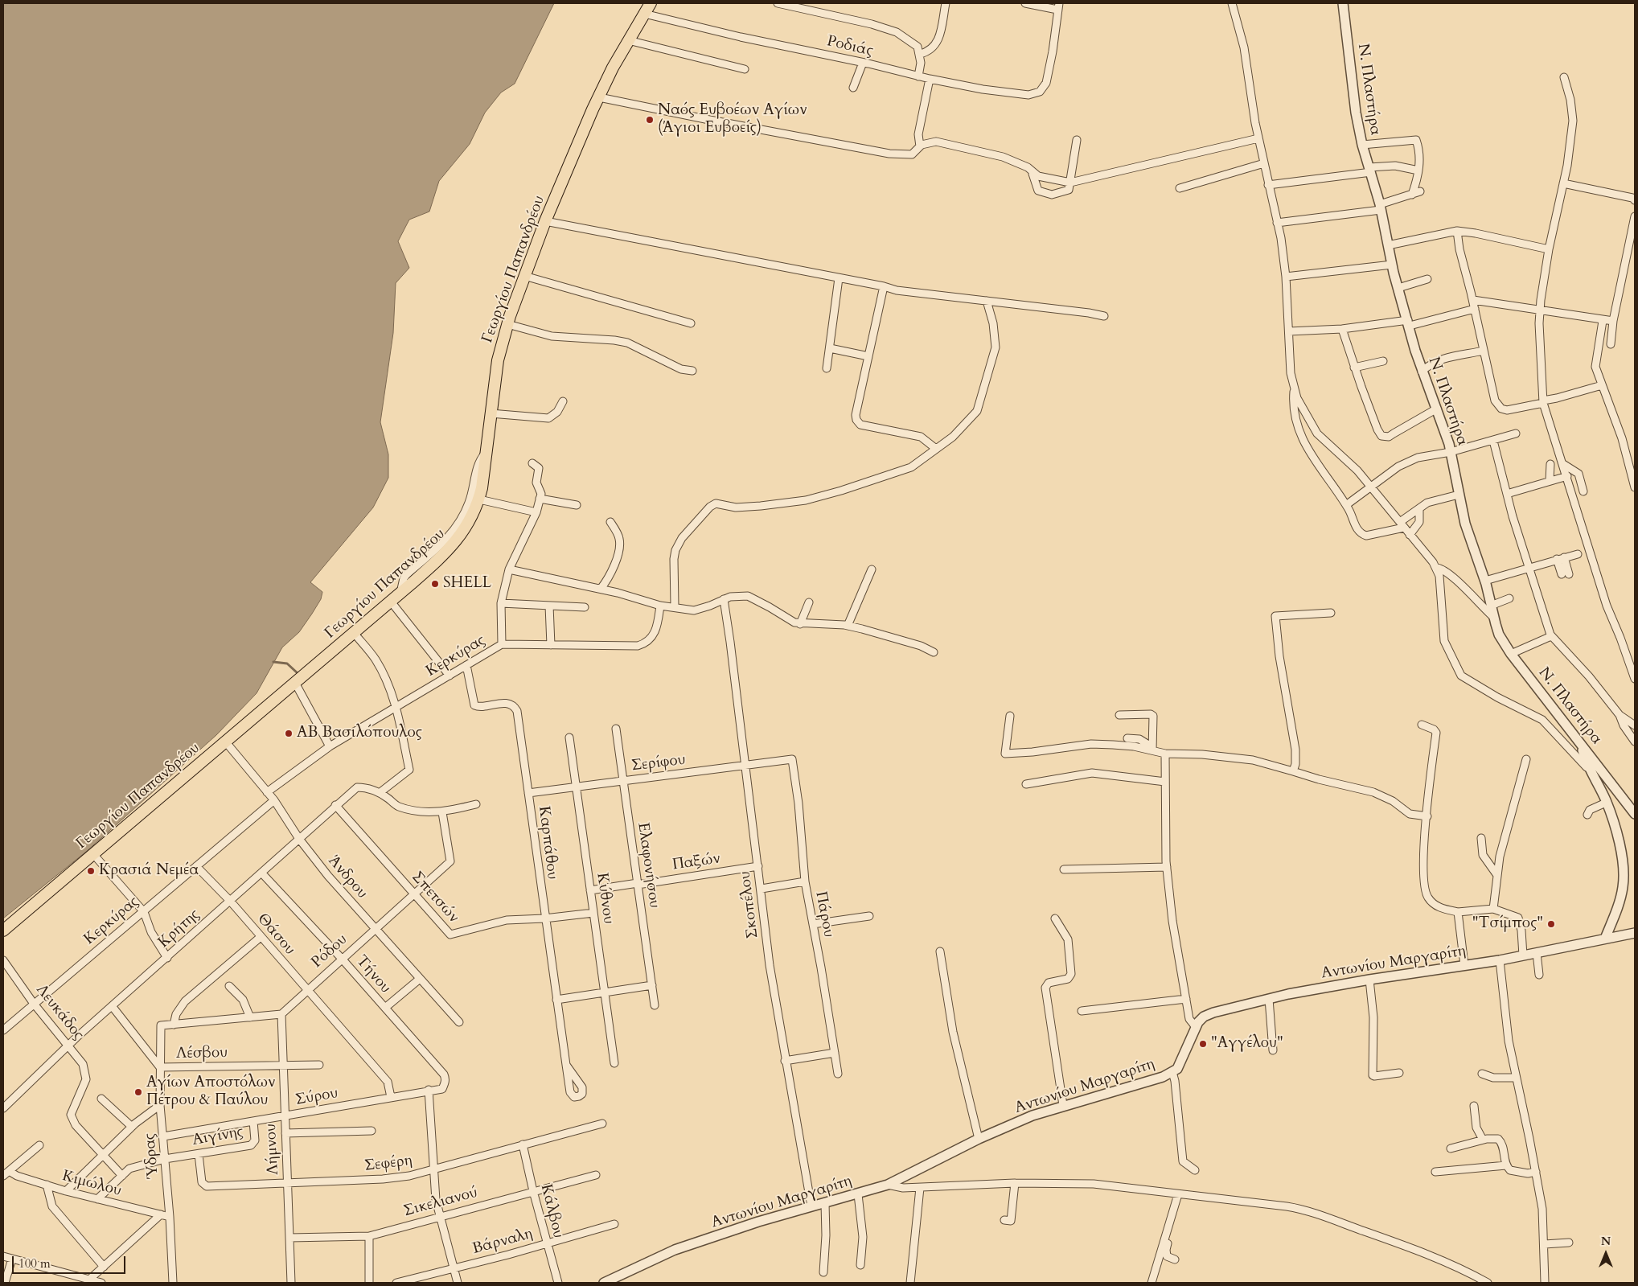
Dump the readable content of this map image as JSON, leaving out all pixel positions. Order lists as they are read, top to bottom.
{
  "streets": {
    "main road": ["Γεωργίου Παπανδρέου"],
    "street": [
      "Ροδιάς",
      "Ν. Πλαστήρα",
      "Κερκύρας",
      "Σερίφου",
      "Καρπάθου",
      "Παξών",
      "Ελαφονήσου",
      "Άνδρου",
      "Σπετσών",
      "Κύθνου",
      "Σκοπέλου",
      "Πάρου",
      "Κρήτης",
      "Θάσου",
      "Ρόδου",
      "Αντωνίου Μαργαρίτη",
      "Τήνου",
      "Λευκάδος",
      "Λέσβου",
      "Σύρου",
      "Αιγίνης",
      "Λήμνου",
      "Ύδρας",
      "Σεφέρη",
      "Κιμώλου",
      "Σικελιανού",
      "Κάλβου",
      "Βάρναλη"
    ]
  },
  "crossings": [
    ["Ροδιάς", "Γεωργίου Παπανδρέου"],
    ["Γεωργίου Παπανδρέου", "Άνδρου"],
    ["Κερκύρας", "Καρπάθου"],
    ["Κερκύρας", "Άνδρου"],
    ["Κερκύρας", "Θάσου"],
    ["Κερκύρας", "Λευκάδος"],
    ["Σερίφου", "Καρπάθου"],
    ["Σερίφου", "Ελαφονήσου"],
    ["Σερίφου", "Κύθνου"],
    ["Σερίφου", "Σκοπέλου"],
    ["Σερίφου", "Πάρου"],
    ["Καρπάθου", "Σπετσών"],
    ["Παξών", "Ελαφονήσου"],
    ["Παξών", "Κύθνου"],
    ["Παξών", "Σκοπέλου"],
    ["Άνδρου", "Κρήτης"],
    ["Άνδρου", "Ρόδου"],
    ["Σπετσών", "Κρήτης"],
    ["Σπετσών", "Ρόδου"],
    ["Σκοπέλου", "Αντωνίου Μαργαρίτη"],
    ["Κρήτης", "Θάσου"],
    ["Κρήτης", "Τήνου"],
    ["Κρήτης", "Λευκάδος"],
    ["Κρήτης", "Λέσβου"],
    ["Θάσου", "Ρόδου"],
    ["Θάσου", "Σύρου"],
    ["Ρόδου", "Τήνου"],
    ["Ρόδου", "Λήμνου"],
    ["Τήνου", "Σύρου"],
    ["Λέσβου", "Λήμνου"],
    ["Λέσβου", "Ύδρας"],
    ["Σύρου", "Αιγίνης"],
    ["Σύρου", "Λήμνου"],
    ["Σύρου", "Ύδρας"],
    ["Αιγίνης", "Ύδρας"],
    ["Αιγίνης", "Σεφέρη"],
    ["Αιγίνης", "Κιμώλου"],
    ["Λήμνου", "Σεφέρη"],
    ["Λήμνου", "Σικελιανού"],
    ["Ύδρας", "Κιμώλου"],
    ["Σεφέρη", "Κάλβου"],
    ["Σικελιανού", "Κάλβου"],
    ["Κάλβου", "Βάρναλη"]
  ],
  "places": [
    "Ναός Ευβοέων Αγίων (Άγιοι Ευβοείς)",
    "SHELL",
    "ΑΒ Βασιλόπουλος",
    "Κρασιά Νεμέα",
    "\"Τσίμπος\"",
    "\"Αγγέλου\"",
    "Αγίων Αποστόλων Πέτρου & Παύλου"
  ],
  "scale_bar": "100 m",
  "north": "top"
}
